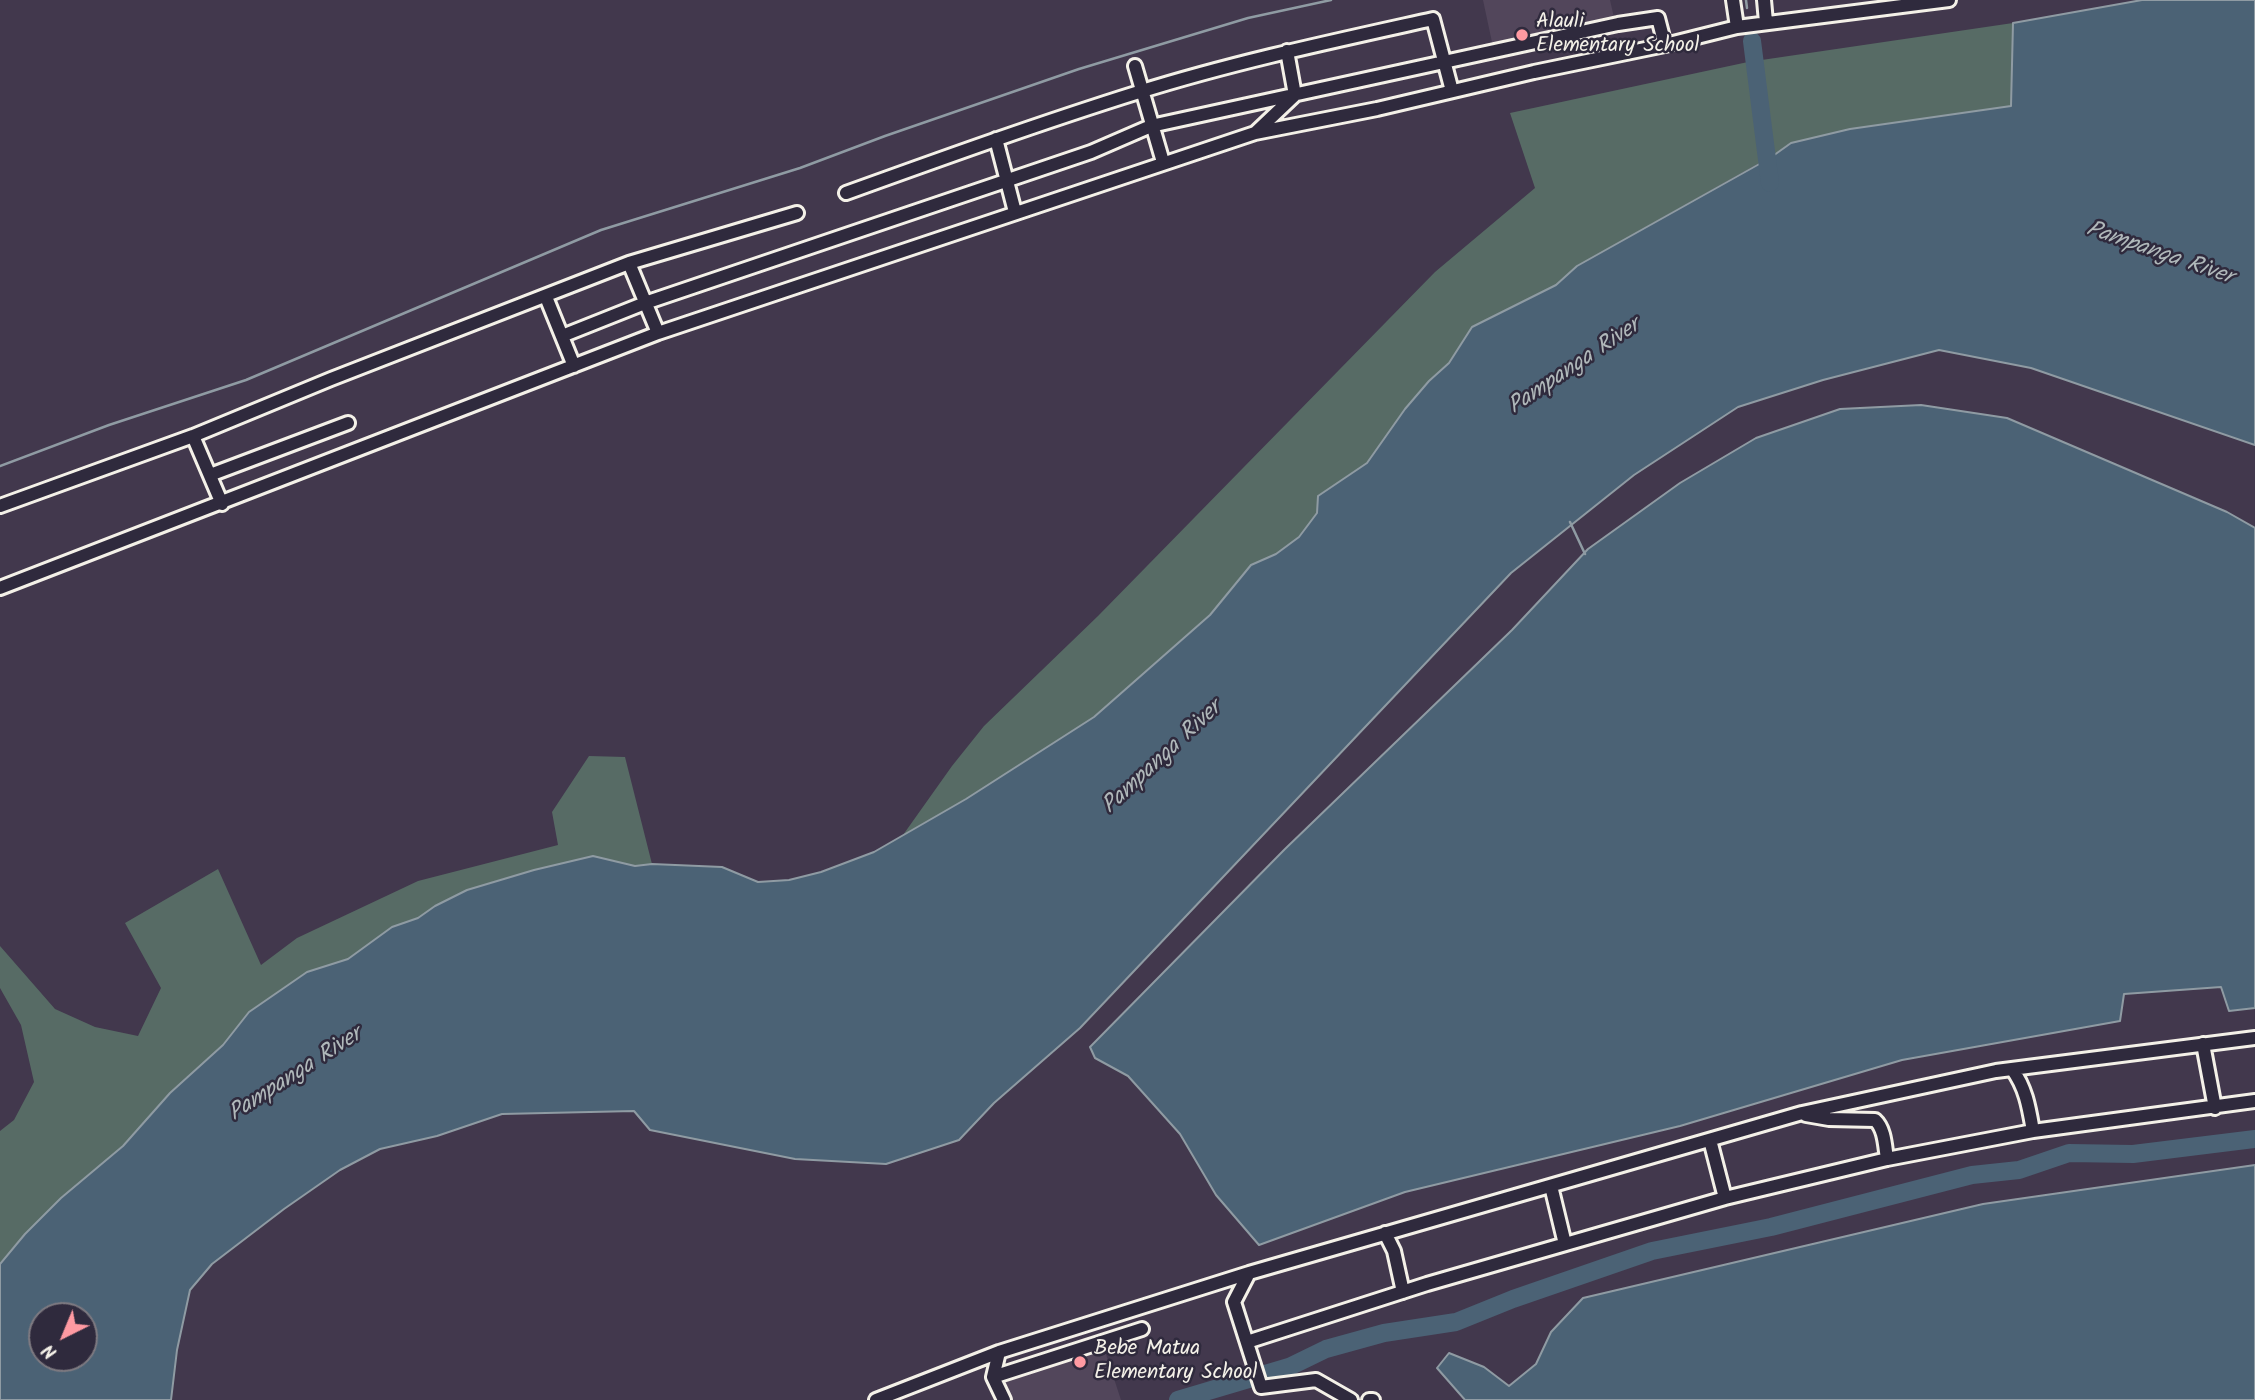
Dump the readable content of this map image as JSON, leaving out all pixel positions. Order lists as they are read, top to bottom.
{
  "water": ["Pampanga River"],
  "places": ["Alauli Elementary School", "Bebe Matua Elementary School"],
  "north": "bottom left"
}
